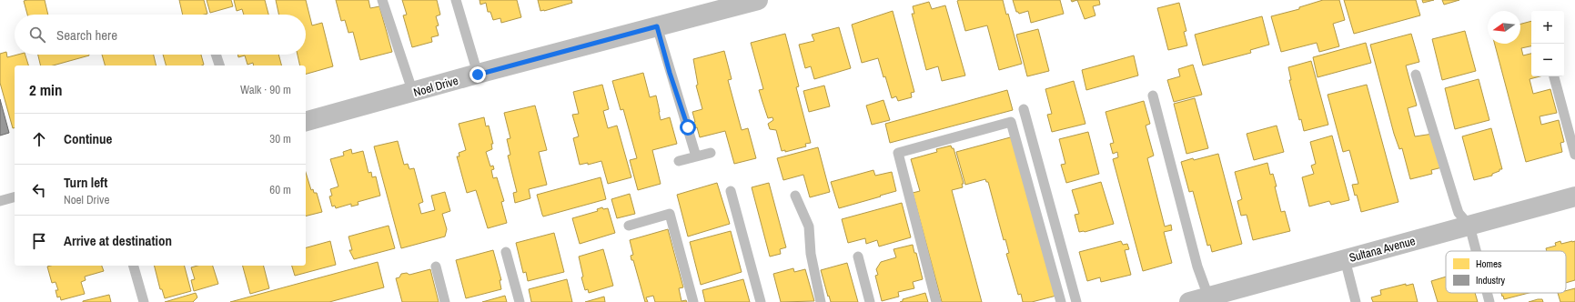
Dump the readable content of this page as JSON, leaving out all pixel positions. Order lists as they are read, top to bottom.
{
  "streets": {
    "street": ["Noel Drive", "Sultana Avenue"]
  },
  "legend": ["Homes", "Industry"],
  "north": "left",
  "page": {
    "map_buttons": ["+", "−"],
    "search": "Search here",
    "heading": ["2 min", "Walk · 90 m"],
    "list": [
      ["Continue", "30 m"],
      ["Turn left", "Noel Drive", "60 m"],
      "Arrive at destination"
    ]
  }
}
